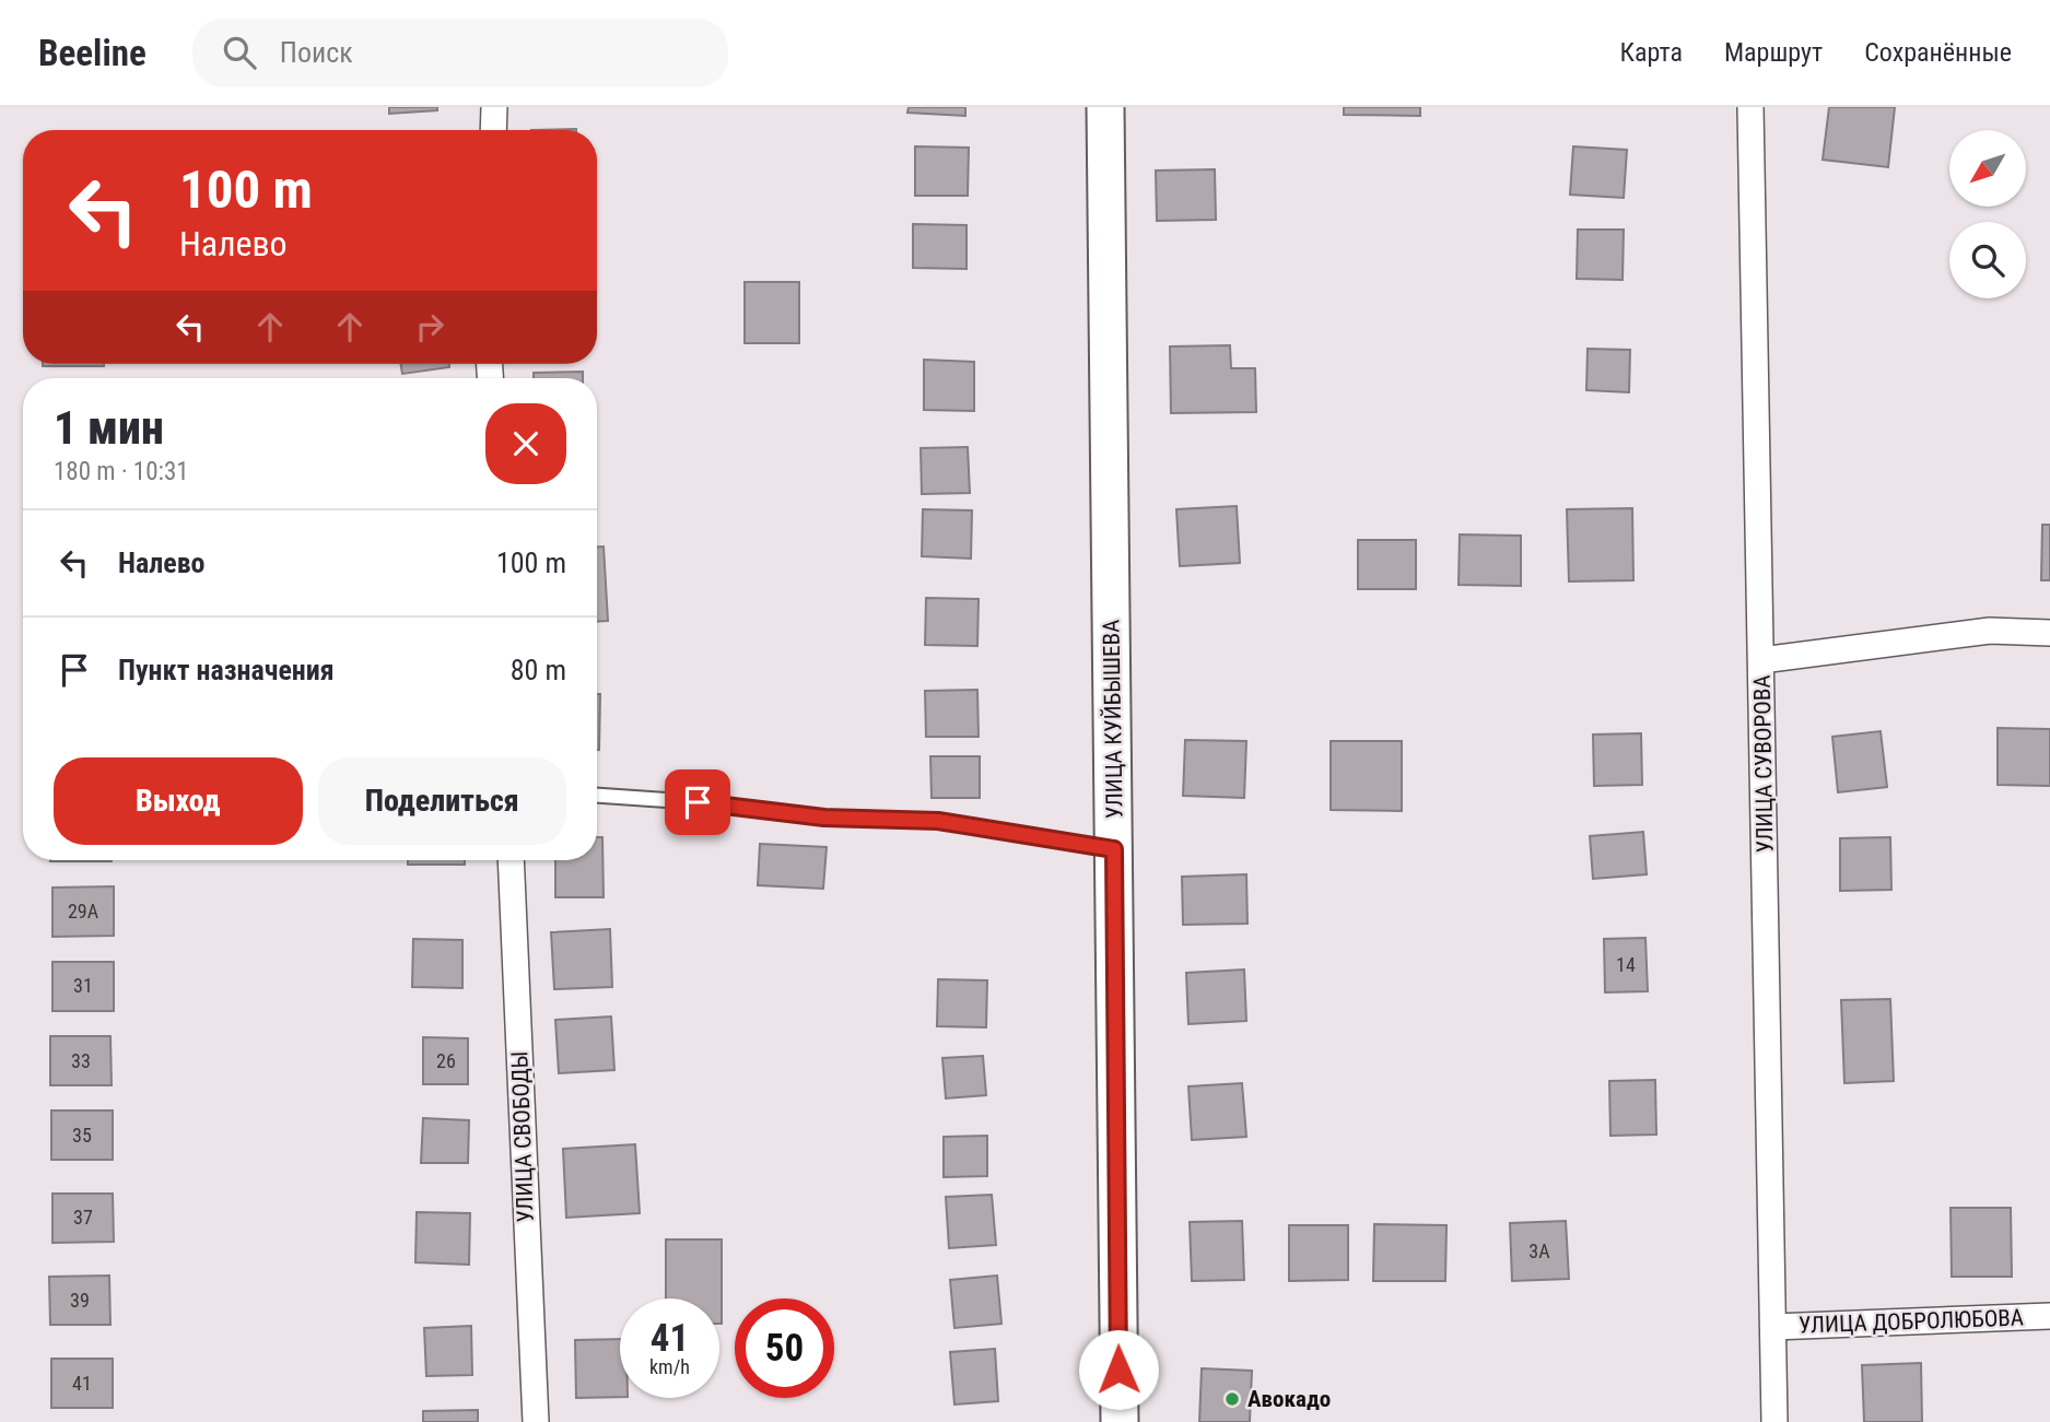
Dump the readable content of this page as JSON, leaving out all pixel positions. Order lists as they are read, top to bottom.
{
  "streets": {
    "main road": ["УЛИЦА КУЙБЫШЕВА"],
    "street": ["УЛИЦА СУВОРОВА", "УЛИЦА СВОБОДЫ", "УЛИЦА ДОБРОЛЮБОВА"]
  },
  "crossings": [
    ["УЛИЦА СУВОРОВА", "УЛИЦА ДОБРОЛЮБОВА"]
  ],
  "places": ["Авокадо"],
  "house_numbers": [
    "29А",
    "14",
    "31",
    "33",
    "26",
    "35",
    "37",
    "3А",
    "39",
    "41"
  ],
  "north": "bottom left",
  "page": {
    "header": "Beeline",
    "search": "Поиск",
    "nav": ["Карта", "Маршрут", "Сохранённые"],
    "turn": ["100 m", "Налево"],
    "heading": ["1 мин", "180 m · 10:31"],
    "list": [
      {
        "name": "Налево",
        "value": "100 m"
      },
      {
        "name": "Пункт назначения",
        "value": "80 m"
      }
    ],
    "buttons": ["Выход", "Поделиться"],
    "speed": "41 km/h",
    "limit": "50"
  }
}
